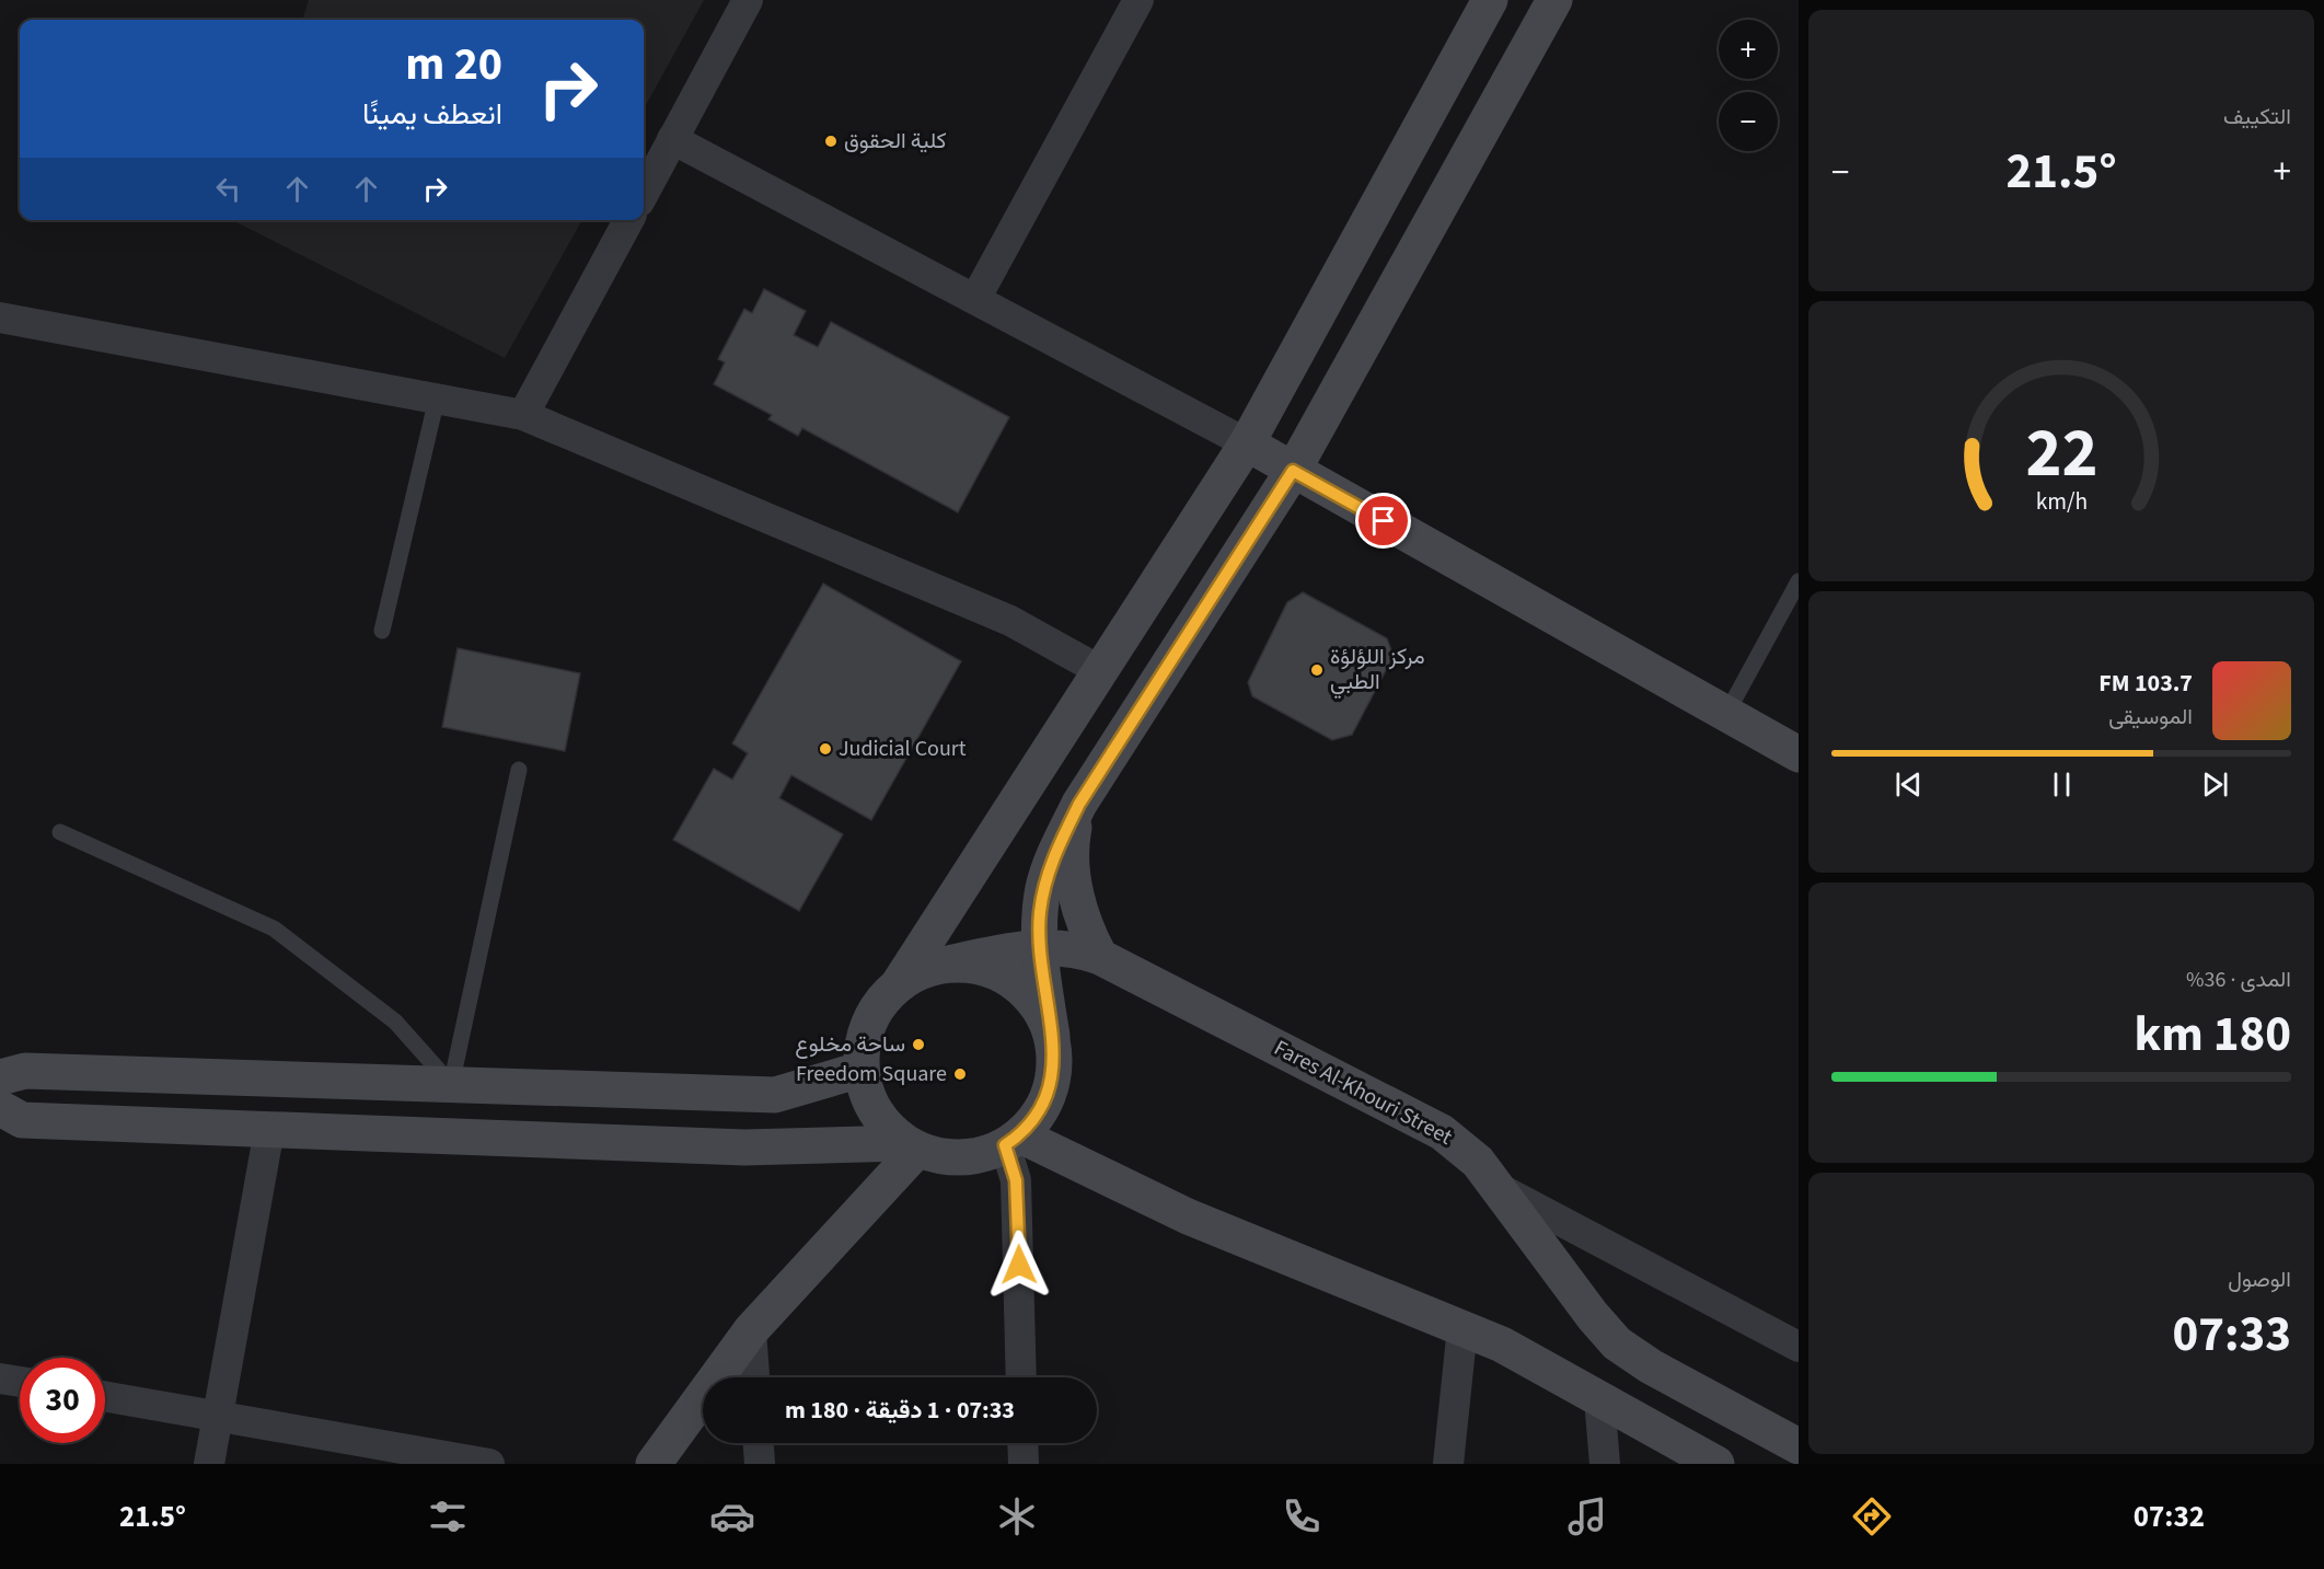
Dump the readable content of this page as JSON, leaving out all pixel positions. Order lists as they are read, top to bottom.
{
  "streets": {
    "street": ["Fares Al-Khouri Street"]
  },
  "places": [
    "كلية الحقوق",
    "مركز اللؤلؤة الطبي",
    "Judicial Court",
    "ساحة مخلوع",
    "Freedom Square"
  ],
  "page": {
    "tile": [
      "التكييف",
      ["المدى · 36%", "180 km"],
      ["الوصول", "07:33"]
    ],
    "map_buttons": ["+", "−"],
    "turn": ["20 m", "انعطف يمينًا"],
    "heat": ["−", "21.5°", "+"],
    "song": ["103.7 FM", "الموسيقى"],
    "limit": "30",
    "trip": "07:33 · 1 دقيقة · 180 m",
    "tabs": ["07:32", "21.5°"],
    "gauge": ["22", "km/h"]
  }
}
